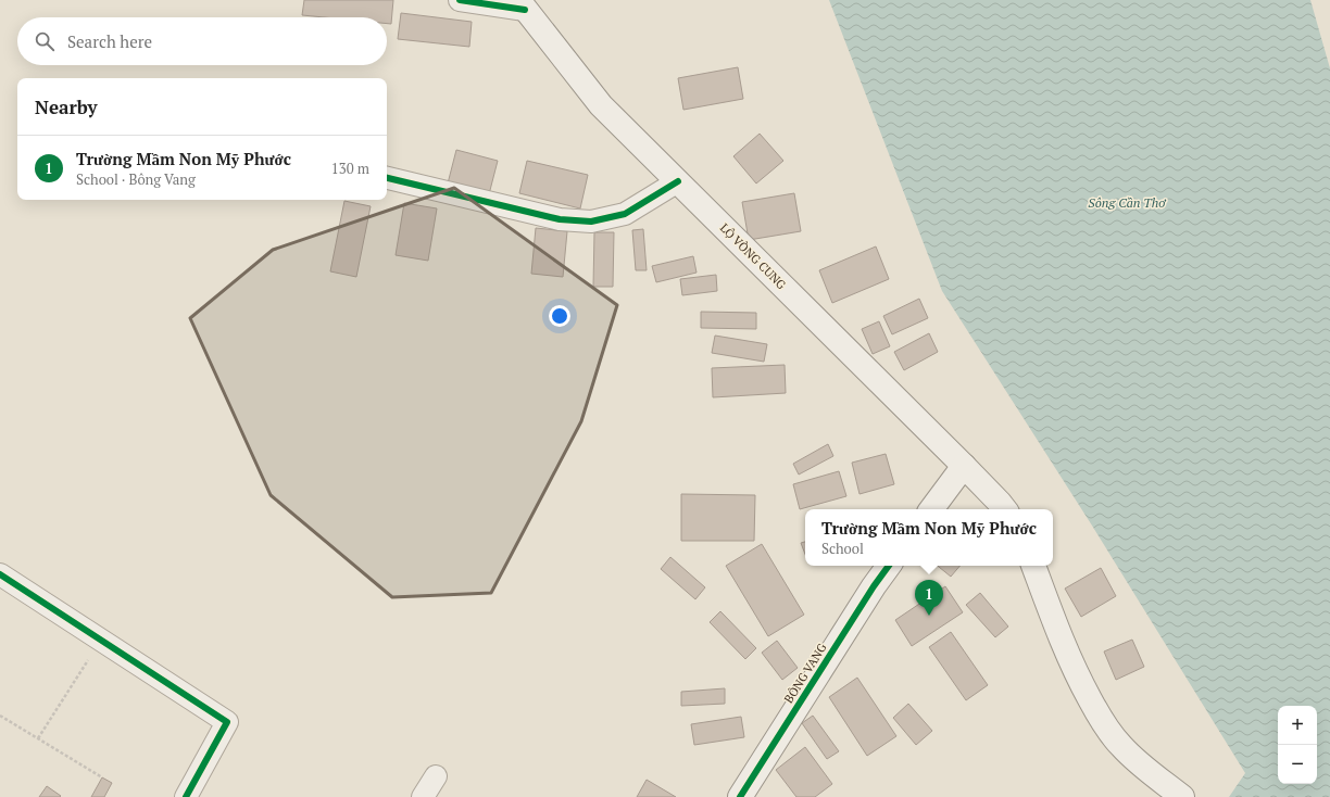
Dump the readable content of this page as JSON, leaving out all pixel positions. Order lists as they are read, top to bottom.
{
  "streets": {
    "main road": ["LỘ VÒNG CUNG", "BÔNG VANG"]
  },
  "water": ["Sông Cần Thơ"],
  "page": {
    "search": "Search here",
    "heading": "Nearby",
    "list": [
      {
        "mark": "1",
        "name": "Trường Mầm Non Mỹ Phước",
        "note": "School · Bông Vang",
        "value": "130 m"
      }
    ],
    "popup": ["Trường Mầm Non Mỹ Phước", "School"],
    "pins": "1",
    "map_buttons": ["+", "−"]
  }
}
